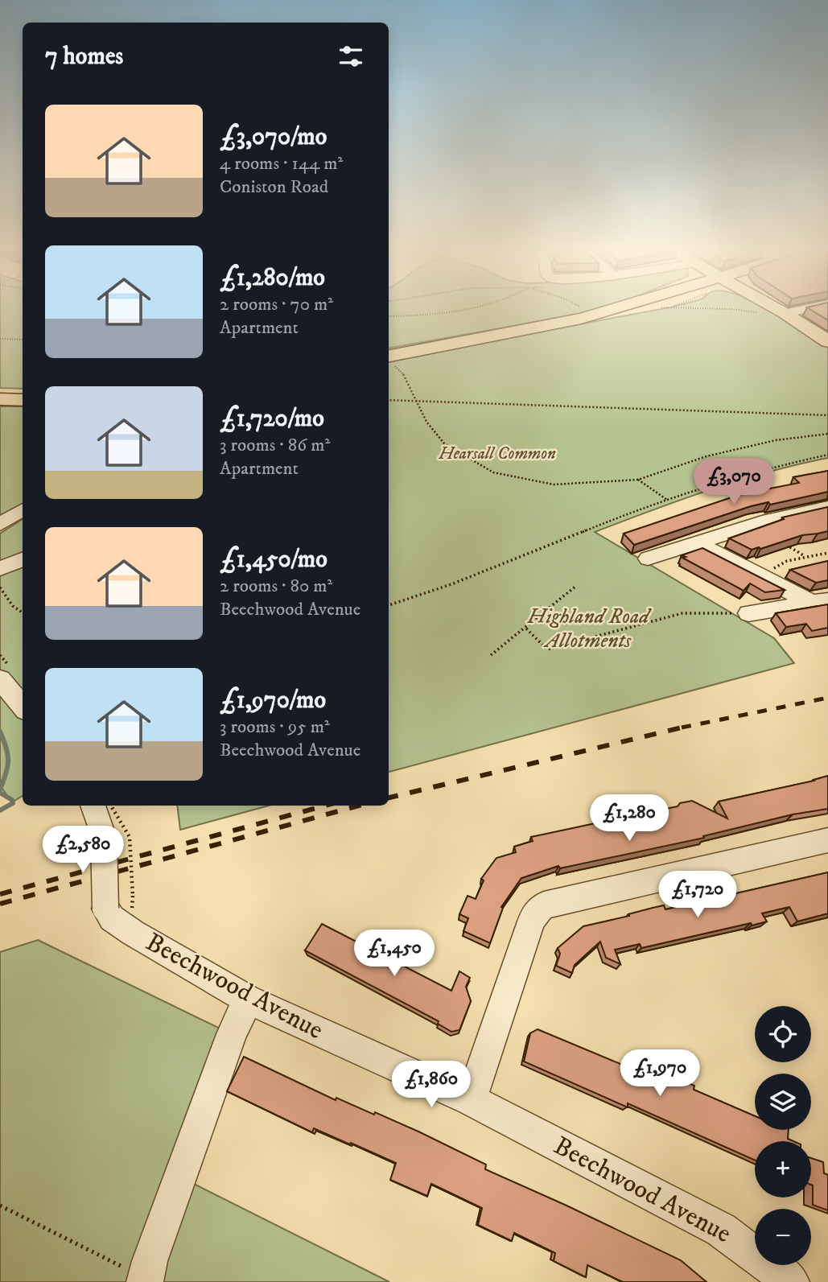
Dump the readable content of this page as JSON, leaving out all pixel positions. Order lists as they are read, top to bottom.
{
  "streets": {
    "street": ["Beechwood Avenue"]
  },
  "parks": ["Hearsall Common", "Highland Road Allotments"],
  "page": {
    "heading": "7 homes",
    "list": [
      {
        "name": "£3,070/mo",
        "note": "4 rooms · 144 m² · Coniston Road"
      },
      {
        "name": "£1,280/mo",
        "note": "2 rooms · 70 m² · Apartment"
      },
      {
        "name": "£1,720/mo",
        "note": "3 rooms · 86 m² · Apartment"
      },
      {
        "name": "£1,450/mo",
        "note": "2 rooms · 80 m² · Beechwood Avenue"
      },
      {
        "name": "£1,970/mo",
        "note": "3 rooms · 95 m² · Beechwood Avenue"
      }
    ],
    "price": [
      "£3,070",
      "£1,280",
      "£2,580",
      "£1,720",
      "£1,450",
      "£1,970",
      "£1,860"
    ],
    "map_buttons": ["+", "−"]
  }
}
